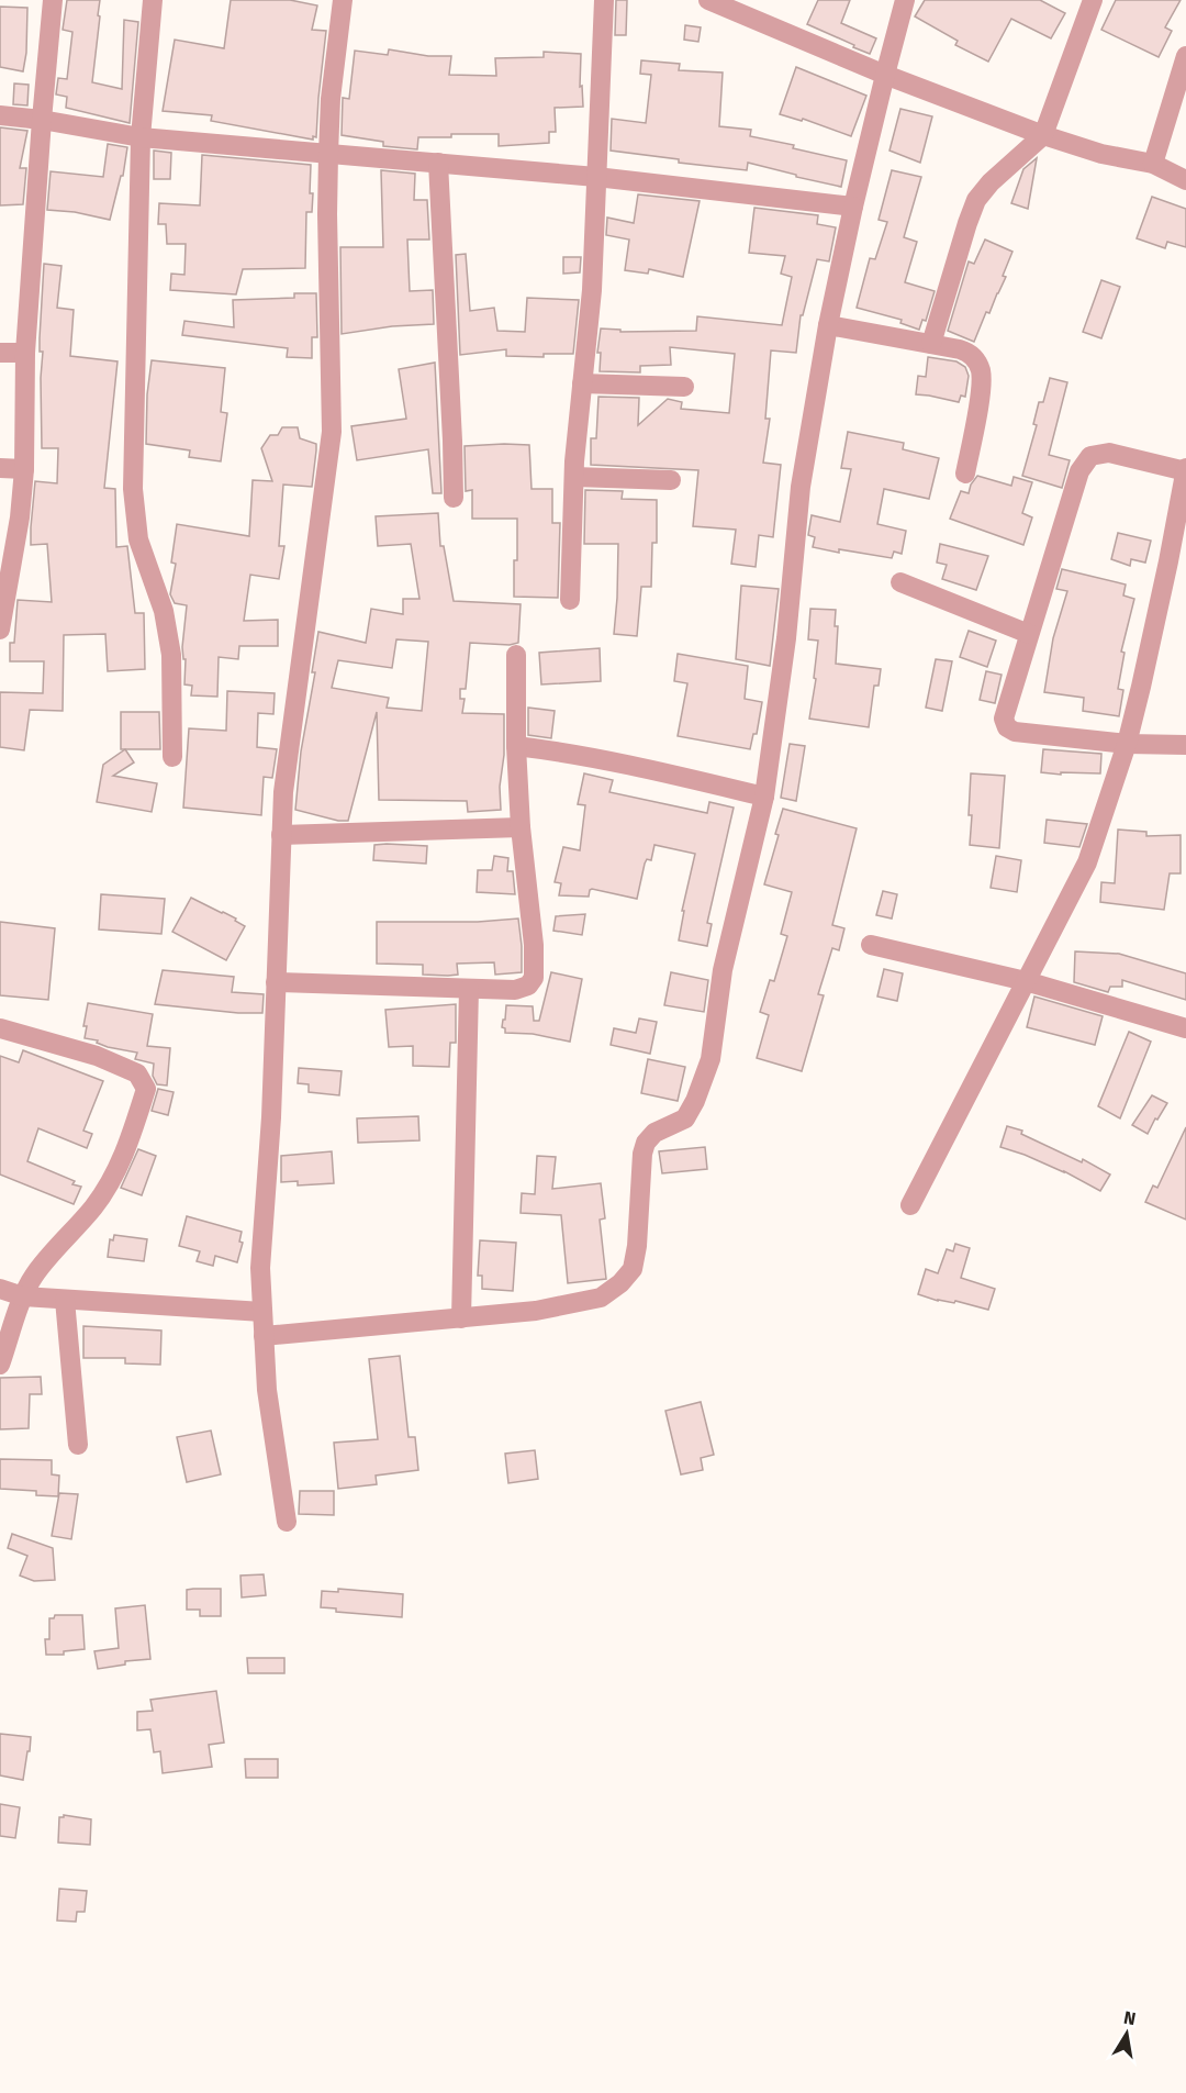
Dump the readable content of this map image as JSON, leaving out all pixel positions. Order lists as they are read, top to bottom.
{
  "north": "top"
}
